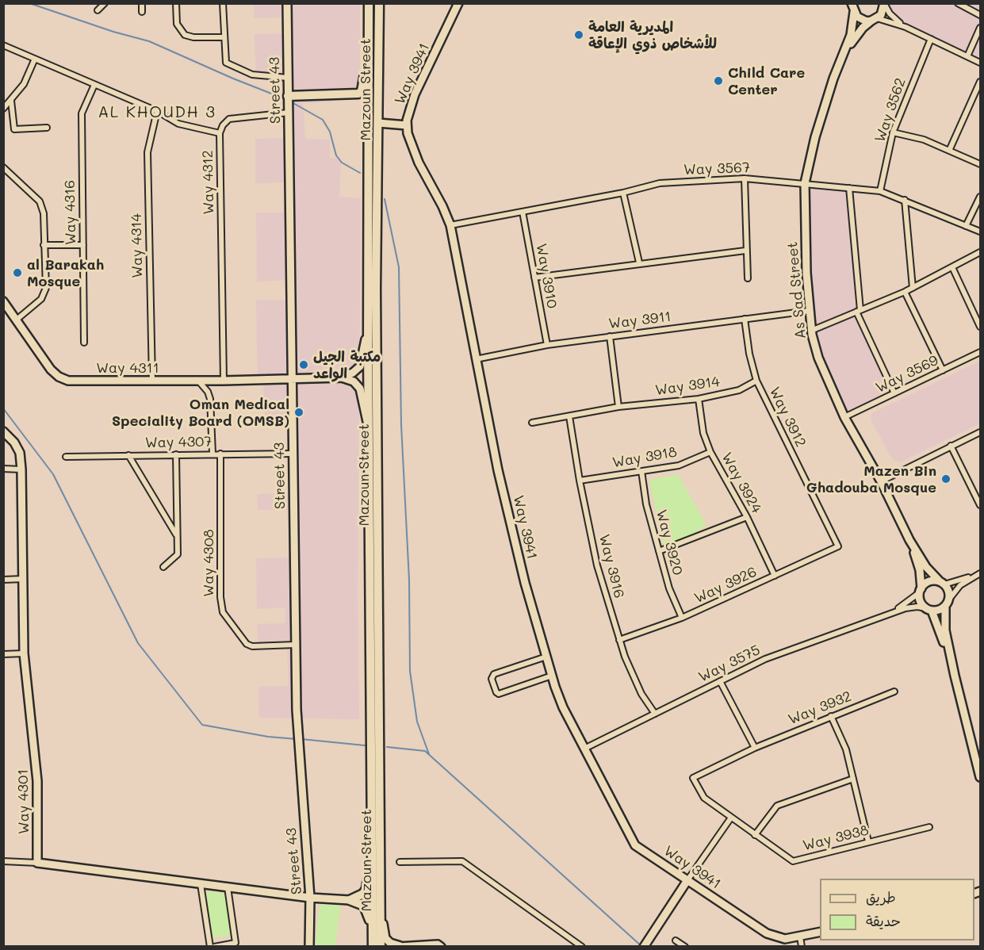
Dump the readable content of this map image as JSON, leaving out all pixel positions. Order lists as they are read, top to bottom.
{
  "streets": {
    "main road": ["Mazoun Street"],
    "street": [
      "Way 3941",
      "Street 43",
      "Way 3562",
      "Way 3567",
      "Way 4312",
      "Way 4316",
      "Way 4314",
      "Way 3910",
      "As Sad Street",
      "Way 3911",
      "Way 4311",
      "Way 3569",
      "Way 3914",
      "Way 3912",
      "Way 4307",
      "Way 3918",
      "Way 3924",
      "Way 3920",
      "Way 4308",
      "Way 3916",
      "Way 3926",
      "Way 3575",
      "Way 3932",
      "Way 4301",
      "Way 3938"
    ]
  },
  "crossings": [
    ["Way 3941", "Way 3567"],
    ["Way 3941", "Way 3911"],
    ["Way 3941", "Way 3575"],
    ["Street 43", "Way 4311"],
    ["Street 43", "Way 4307"],
    ["Street 43", "Way 4308"],
    ["Way 3562", "Way 3567"],
    ["Way 3567", "Way 3910"],
    ["Way 3567", "As Sad Street"],
    ["Way 4312", "Way 4316"],
    ["Way 4312", "Way 4314"],
    ["Way 4312", "Way 4311"],
    ["Way 4314", "Way 4311"],
    ["Way 3910", "Way 3911"],
    ["As Sad Street", "Way 3911"],
    ["As Sad Street", "Way 3569"],
    ["As Sad Street", "Way 3575"],
    ["Way 3911", "Way 3912"],
    ["Way 3914", "Way 3912"],
    ["Way 3914", "Way 3924"],
    ["Way 3914", "Way 3916"],
    ["Way 3912", "Way 3926"],
    ["Way 4307", "Way 4308"],
    ["Way 3918", "Way 3924"],
    ["Way 3918", "Way 3920"],
    ["Way 3918", "Way 3916"],
    ["Way 3924", "Way 3926"],
    ["Way 3920", "Way 3926"],
    ["Way 3916", "Way 3926"],
    ["Way 3916", "Way 3575"],
    ["Way 3932", "Way 3938"]
  ],
  "districts": ["AL KHOUDH 3"],
  "places": [
    "المديرية العامة للأشخاص ذوي الإعاقة",
    "Child Care Center",
    "al Barakah Mosque",
    "مكتبة الجيل الواعد",
    "Oman Medical Speciality Board (OMSB)",
    "Mazen Bin Ghadouba Mosque"
  ],
  "legend": ["طريق", "حديقة"]
}
